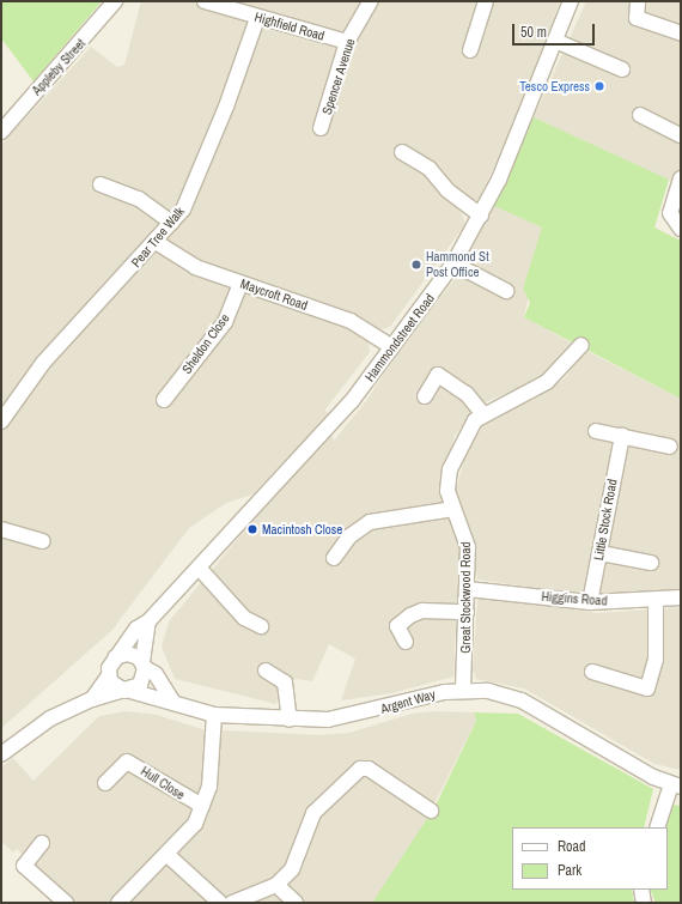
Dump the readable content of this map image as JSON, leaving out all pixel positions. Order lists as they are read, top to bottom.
{
  "streets": {
    "street": [
      "Highfield Road",
      "Appleby Street",
      "Spencer Avenue",
      "Pear Tree Walk",
      "Maycroft Road",
      "Hammondstreet Road",
      "Sheldon Close",
      "Little Stock Road",
      "Great Stockwood Road",
      "Higgins Road",
      "Argent Way",
      "Hull Close"
    ]
  },
  "crossings": [
    ["Highfield Road", "Spencer Avenue"],
    ["Highfield Road", "Pear Tree Walk"],
    ["Pear Tree Walk", "Maycroft Road"],
    ["Maycroft Road", "Hammondstreet Road"],
    ["Maycroft Road", "Sheldon Close"],
    ["Hammondstreet Road", "Argent Way"],
    ["Little Stock Road", "Higgins Road"],
    ["Great Stockwood Road", "Higgins Road"],
    ["Great Stockwood Road", "Argent Way"]
  ],
  "places": ["Tesco Express", "Hammond St Post Office", "Macintosh Close"],
  "legend": ["Road", "Park"],
  "scale_bar": "50 m"
}
